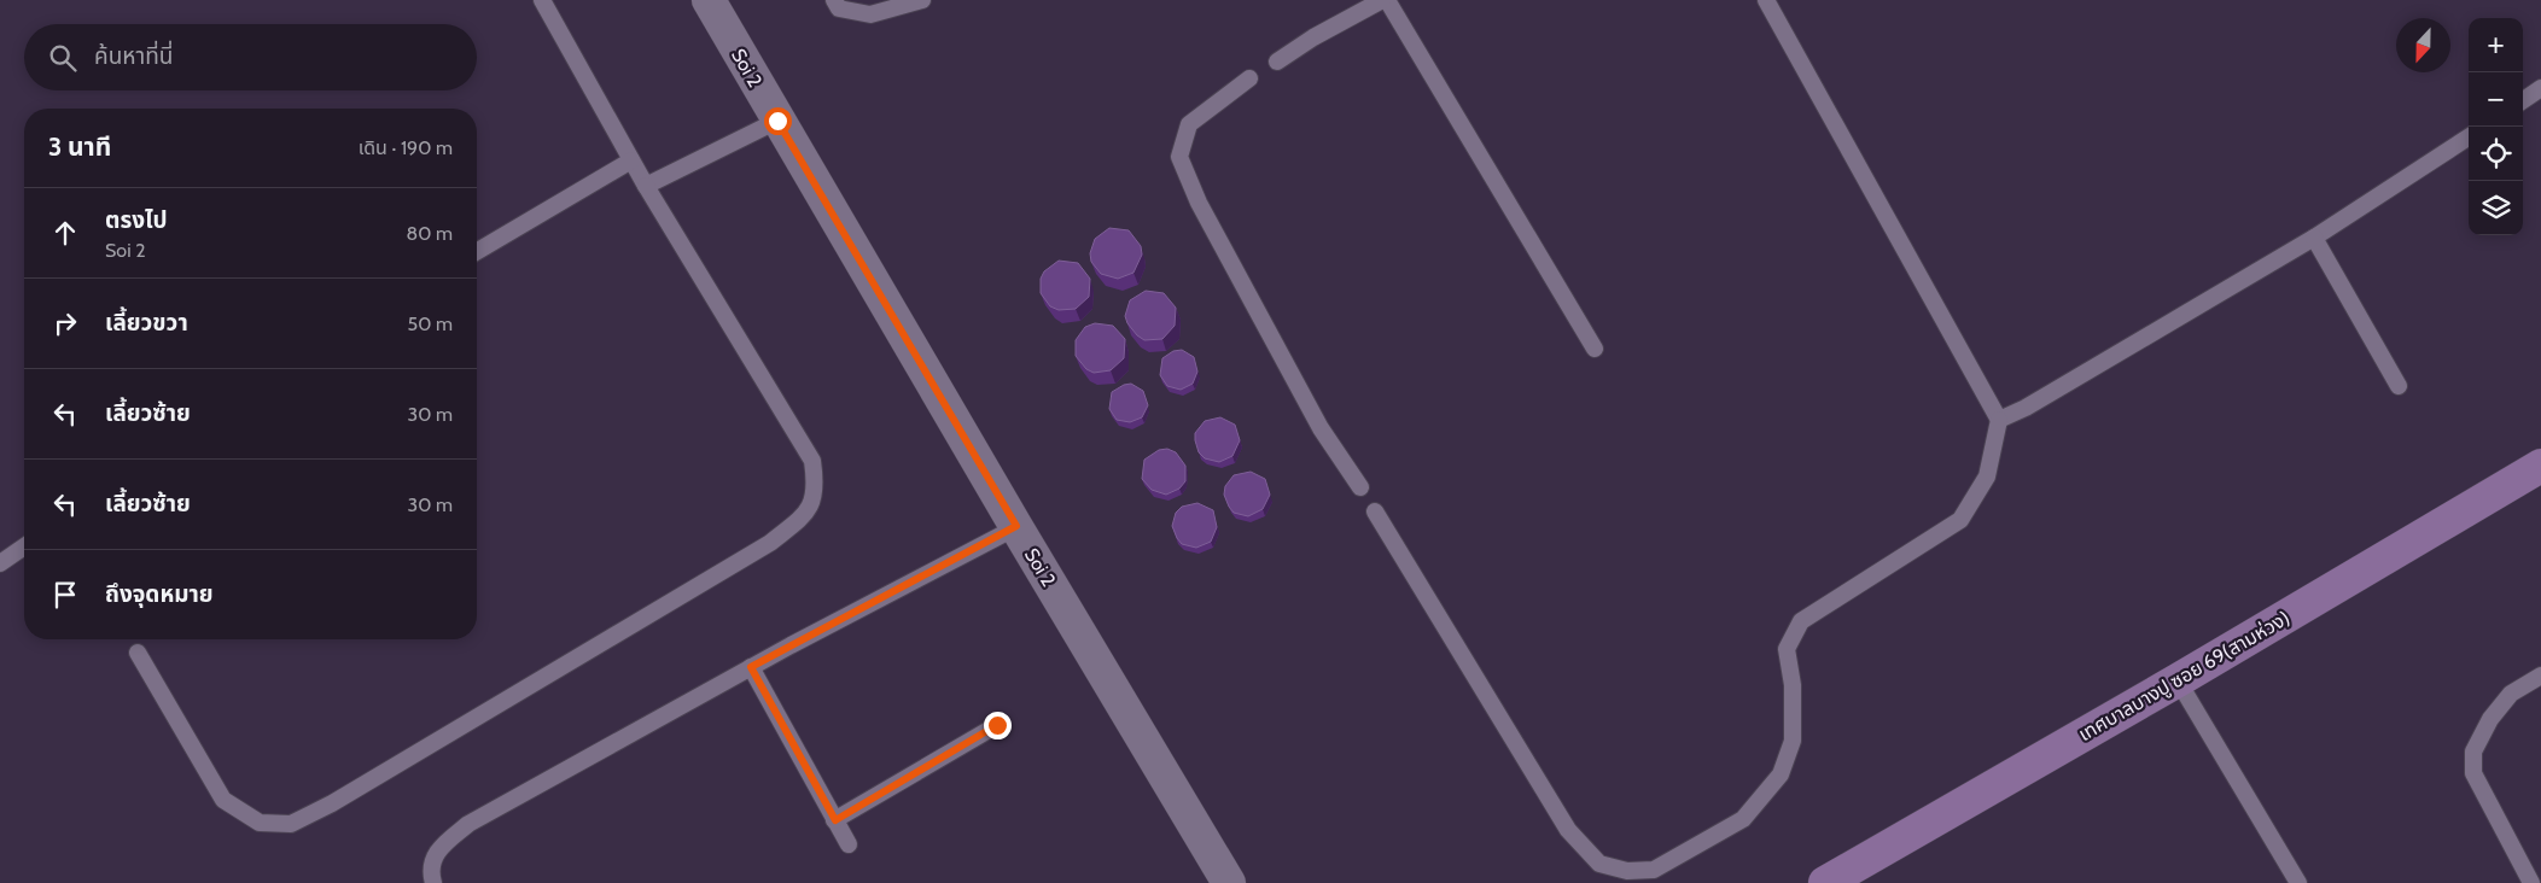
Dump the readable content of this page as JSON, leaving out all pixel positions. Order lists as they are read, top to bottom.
{
  "streets": {
    "street": ["Soi 2", "เทศบาลบางปู ซอย 69(สามห่วง)"]
  },
  "north": "bottom",
  "page": {
    "map_buttons": ["+", "−"],
    "search": "ค้นหาที่นี่",
    "heading": ["3 นาที", "เดิน · 190 m"],
    "list": [
      ["ตรงไป", "Soi 2", "80 m"],
      ["เลี้ยวขวา", "50 m"],
      ["เลี้ยวซ้าย", "30 m"],
      ["เลี้ยวซ้าย", "30 m"],
      "ถึงจุดหมาย"
    ]
  }
}
